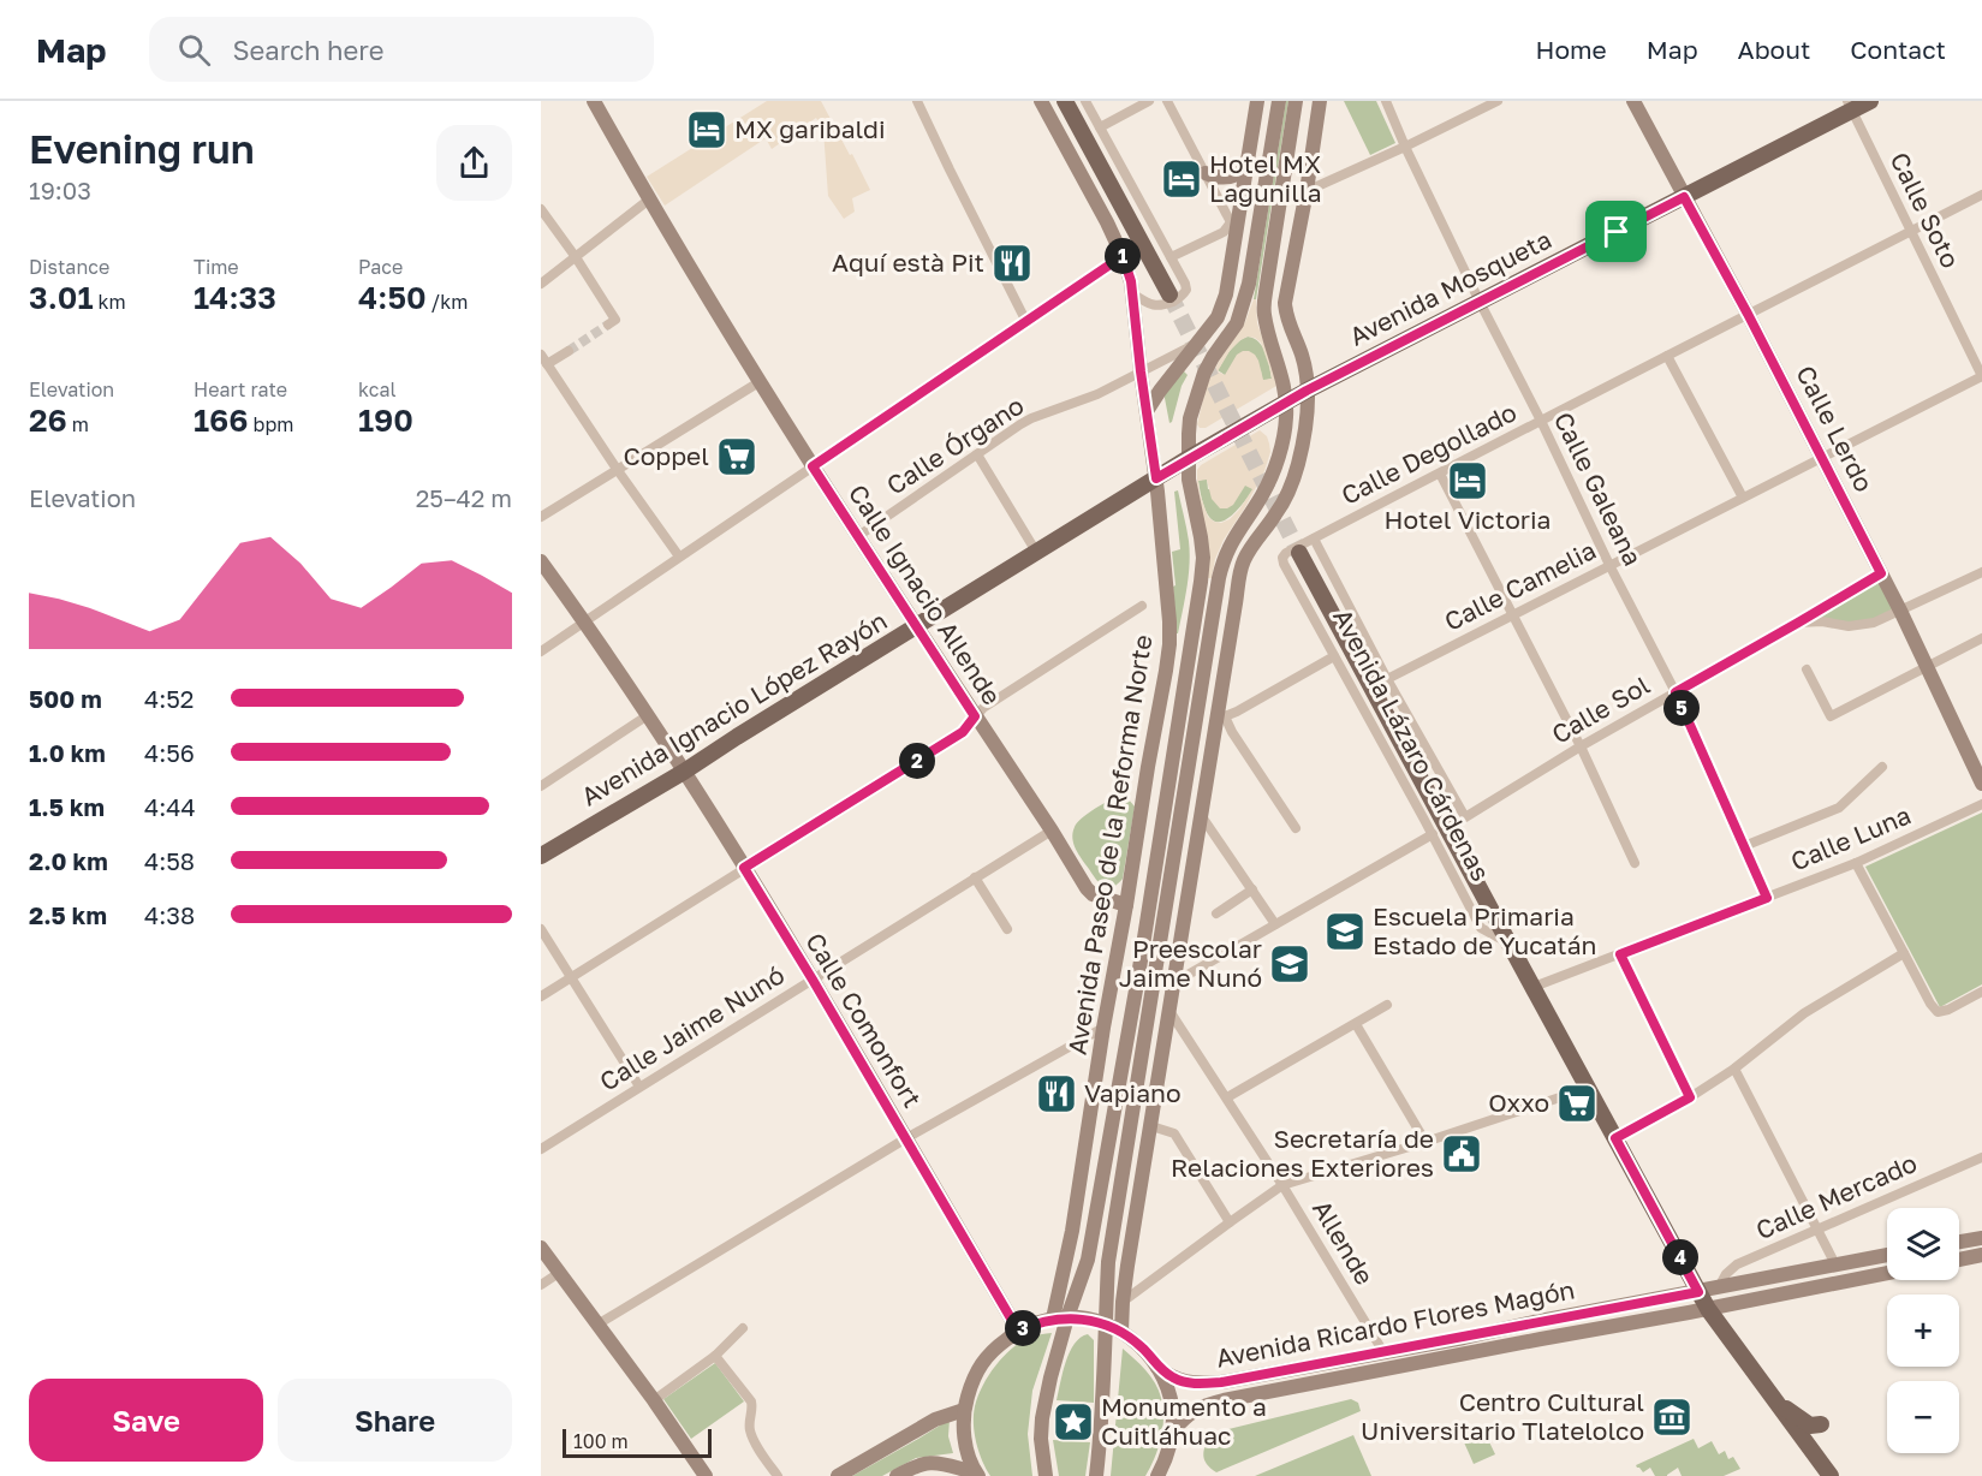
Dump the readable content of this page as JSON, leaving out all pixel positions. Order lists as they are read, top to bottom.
{
  "streets": {
    "main road": ["Avenida Mosqueta", "Avenida Ignacio López Rayón", "Avenida Lázaro Cárdenas"],
    "street": [
      "Calle Soto",
      "Calle Lerdo",
      "Calle Órgano",
      "Calle Degollado",
      "Calle Galeana",
      "Calle Camelia",
      "Calle Ignacio Allende",
      "Calle Sol",
      "Calle Luna",
      "Avenida Paseo de la Reforma Norte",
      "Calle Comonfort",
      "Calle Jaime Nunó",
      "Calle Mercado",
      "Allende",
      "Avenida Ricardo Flores Magón"
    ]
  },
  "crossings": [
    ["Calle Soto", "Avenida Mosqueta"],
    ["Calle Soto", "Calle Degollado"],
    ["Calle Soto", "Calle Camelia"],
    ["Avenida Mosqueta", "Calle Lerdo"],
    ["Avenida Mosqueta", "Calle Galeana"],
    ["Avenida Mosqueta", "Avenida Ignacio López Rayón"],
    ["Calle Lerdo", "Calle Degollado"],
    ["Calle Lerdo", "Calle Camelia"],
    ["Calle Lerdo", "Calle Sol"],
    ["Calle Órgano", "Calle Ignacio Allende"],
    ["Calle Órgano", "Avenida Paseo de la Reforma Norte"],
    ["Calle Degollado", "Calle Galeana"],
    ["Calle Degollado", "Avenida Lázaro Cárdenas"],
    ["Calle Galeana", "Calle Camelia"],
    ["Calle Galeana", "Calle Sol"],
    ["Calle Galeana", "Calle Luna"],
    ["Calle Camelia", "Calle Sol"],
    ["Calle Ignacio Allende", "Avenida Ignacio López Rayón"],
    ["Calle Ignacio Allende", "Avenida Paseo de la Reforma Norte"],
    ["Calle Ignacio Allende", "Calle Jaime Nunó"],
    ["Avenida Ignacio López Rayón", "Avenida Paseo de la Reforma Norte"],
    ["Avenida Ignacio López Rayón", "Calle Comonfort"],
    ["Avenida Lázaro Cárdenas", "Calle Luna"],
    ["Avenida Lázaro Cárdenas", "Avenida Ricardo Flores Magón"],
    ["Calle Comonfort", "Calle Jaime Nunó"],
    ["Calle Mercado", "Avenida Ricardo Flores Magón"],
    ["Allende", "Avenida Ricardo Flores Magón"]
  ],
  "places": {
    "hotel": ["MX garibaldi", "Hotel MX Lagunilla", "Hotel Victoria"],
    "restaurant": ["Aquí està Pit", "Vapiano"],
    "supermarket": ["Coppel", "Oxxo"],
    "school or university": ["Escuela Primaria Estado de Yucatán", "Preescolar Jaime Nunó"],
    "public building": ["Secretaría de Relaciones Exteriores"],
    "museum": ["Centro Cultural Universitario Tlatelolco"],
    "place": ["Monumento a Cuitláhuac"]
  },
  "scale_bar": "100 m",
  "page": {
    "header": "Map",
    "search": "Search here",
    "nav": [
      "Home",
      "Map",
      "About",
      "Contact"
    ],
    "heading": ["Evening run", "19:03"],
    "stats": [
      ["Distance", "3.01 km"],
      ["Time", "14:33"],
      ["Pace", "4:50 /km"],
      ["Elevation", "26 m"],
      ["Heart rate", "166 bpm"],
      ["kcal", "190"]
    ],
    "pins": [
      "1",
      "5",
      "2",
      "4",
      "3"
    ],
    "chart": ["Elevation", "25–42 m"],
    "list": [
      {
        "name": "500 m",
        "note": "4:52"
      },
      {
        "name": "1.0 km",
        "note": "4:56"
      },
      {
        "name": "1.5 km",
        "note": "4:44"
      },
      {
        "name": "2.0 km",
        "note": "4:58"
      },
      {
        "name": "2.5 km",
        "note": "4:38"
      }
    ],
    "map_buttons": ["+", "−"],
    "buttons": ["Save", "Share"],
    "scale": "100 m"
  }
}
